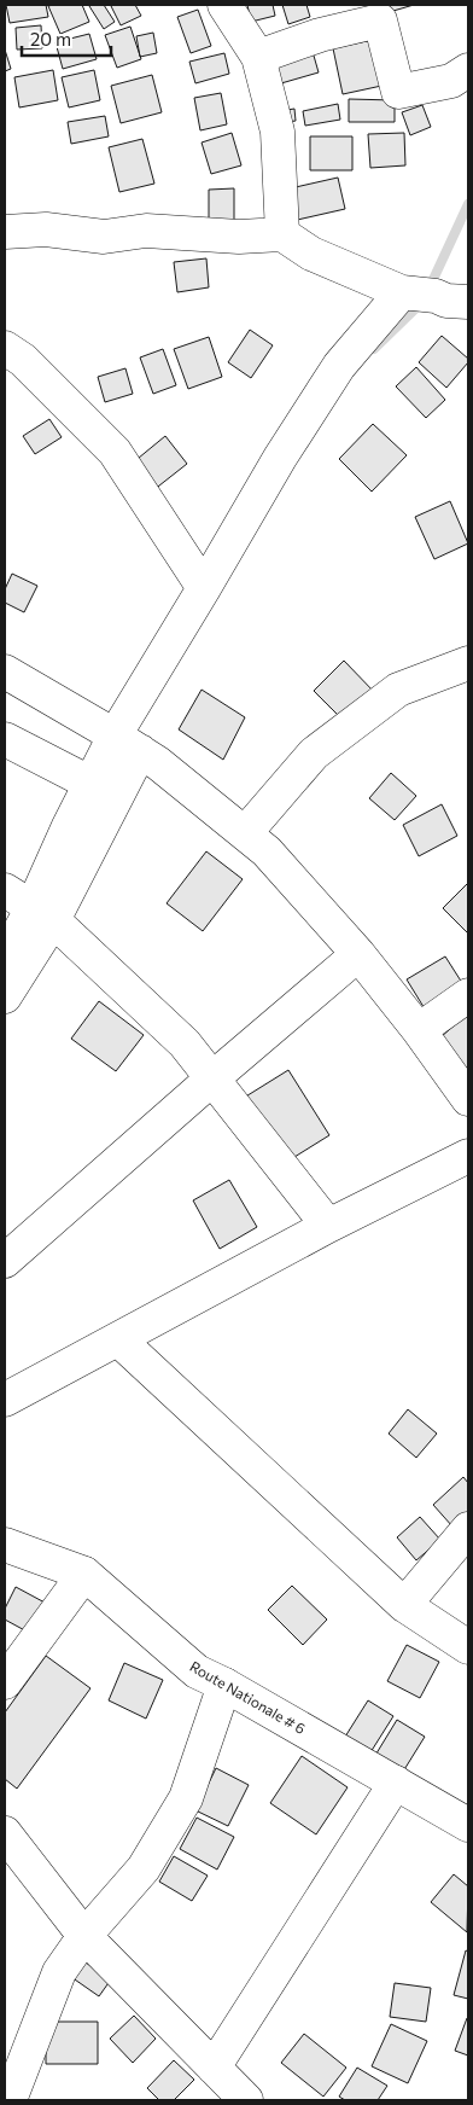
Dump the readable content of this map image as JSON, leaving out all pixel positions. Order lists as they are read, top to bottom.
{
  "streets": {
    "street": ["Route Nationale # 6"]
  },
  "scale_bar": "20 m"
}
